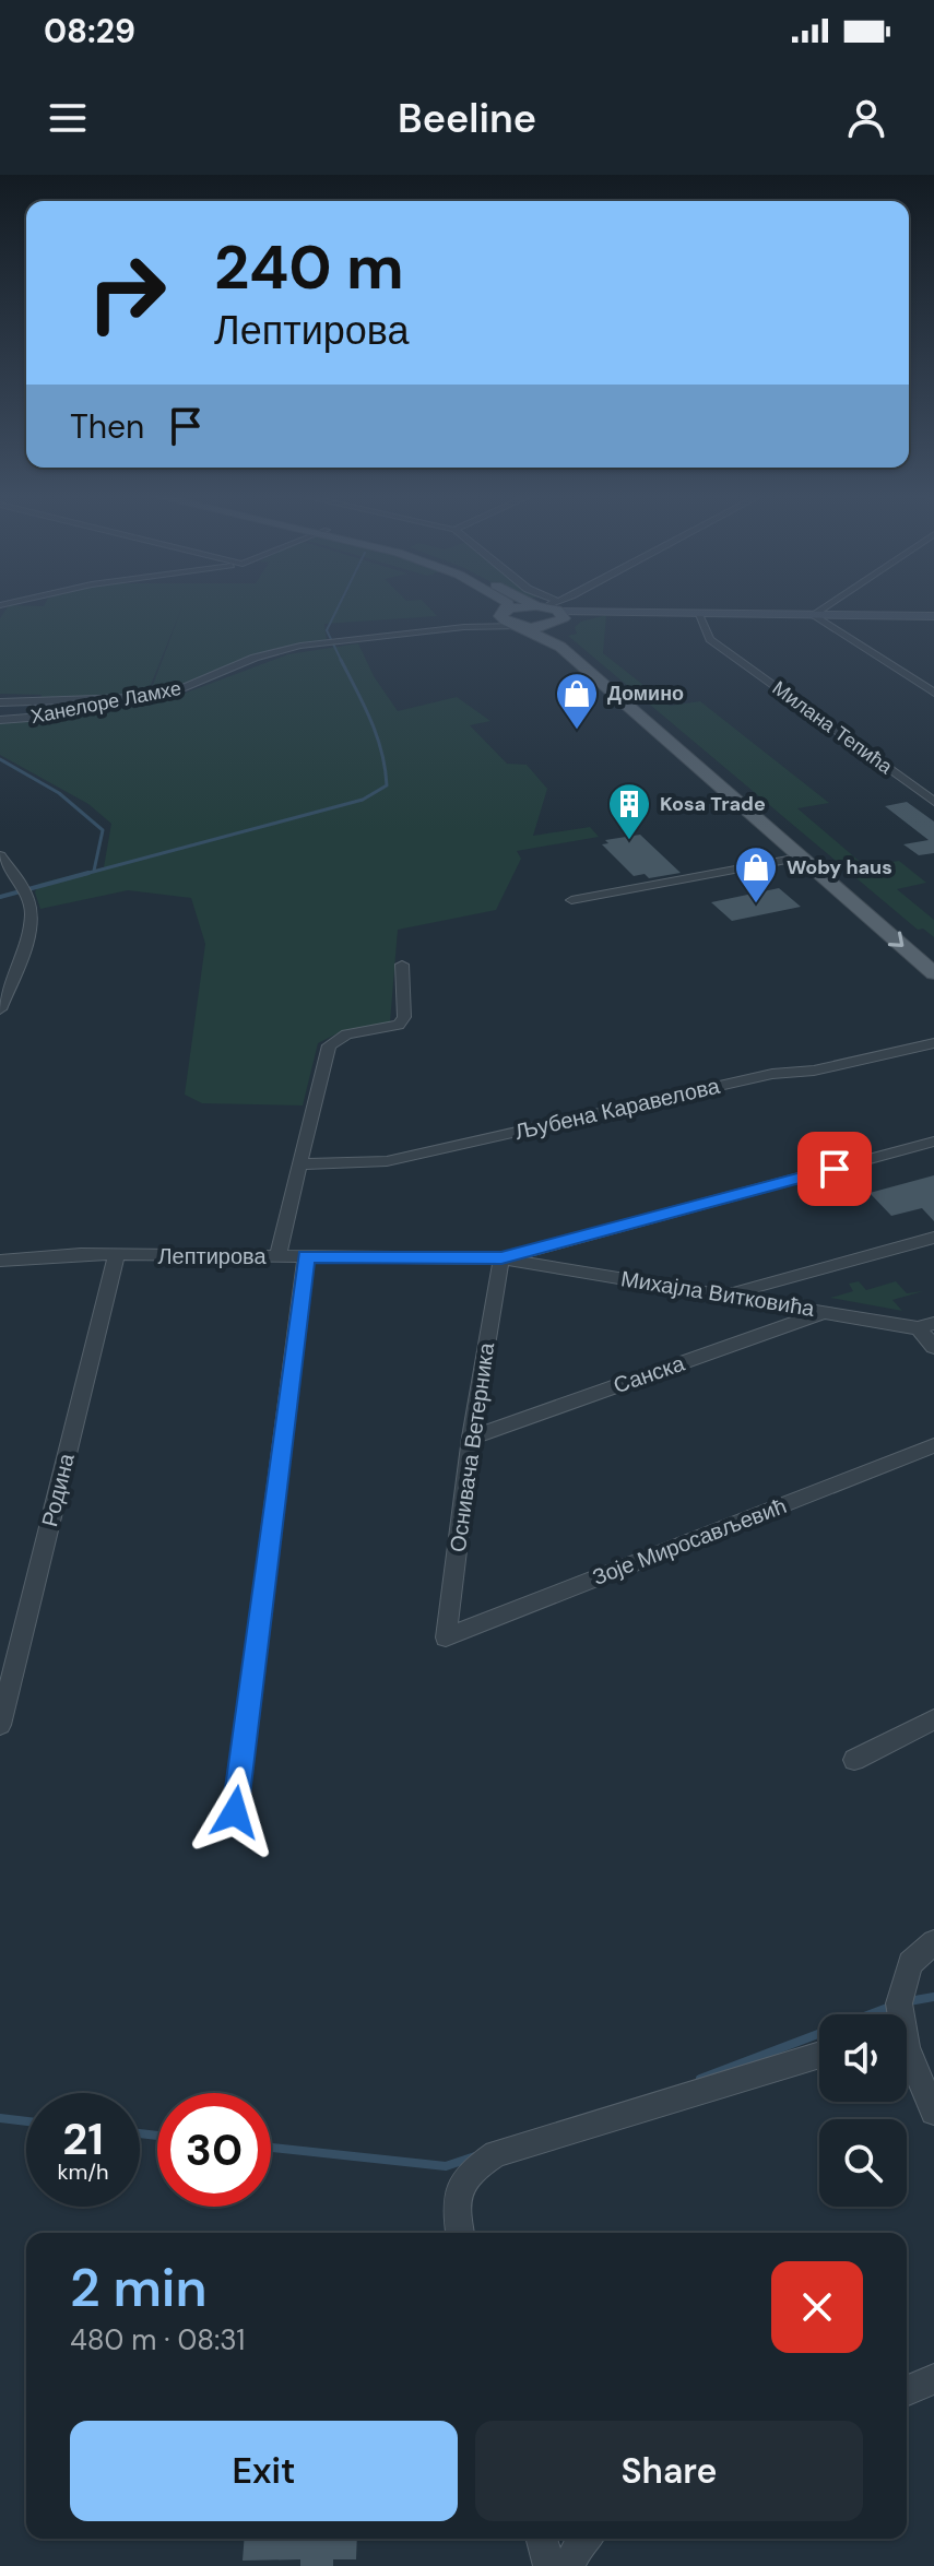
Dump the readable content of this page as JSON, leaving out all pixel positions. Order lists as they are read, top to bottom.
{
  "streets": {
    "street": [
      "Ханелоре Ламхе",
      "Милана Тепића",
      "Љубена Каравелова",
      "Лептирова",
      "Михајла Витковића",
      "Санска",
      "Оснивача Ветерника",
      "Родина",
      "Зоје Миросављевић"
    ]
  },
  "crossings": [
    ["Лептирова", "Михајла Витковића"],
    ["Лептирова", "Оснивача Ветерника"],
    ["Лептирова", "Родина"],
    ["Михајла Витковића", "Санска"],
    ["Михајла Витковића", "Оснивача Ветерника"],
    ["Санска", "Оснивача Ветерника"],
    ["Оснивача Ветерника", "Зоје Миросављевић"]
  ],
  "places": {
    "shop": ["Домино", "Woby haus"],
    "building": ["Kosa Trade"]
  },
  "page": {
    "status": "08:29",
    "header": "Beeline",
    "turn": ["240 m", "Лептирова"],
    "then": "Then",
    "speed": "21 km/h",
    "limit": "30",
    "heading": ["2 min", "480 m · 08:31"],
    "buttons": ["Exit", "Share"]
  }
}
